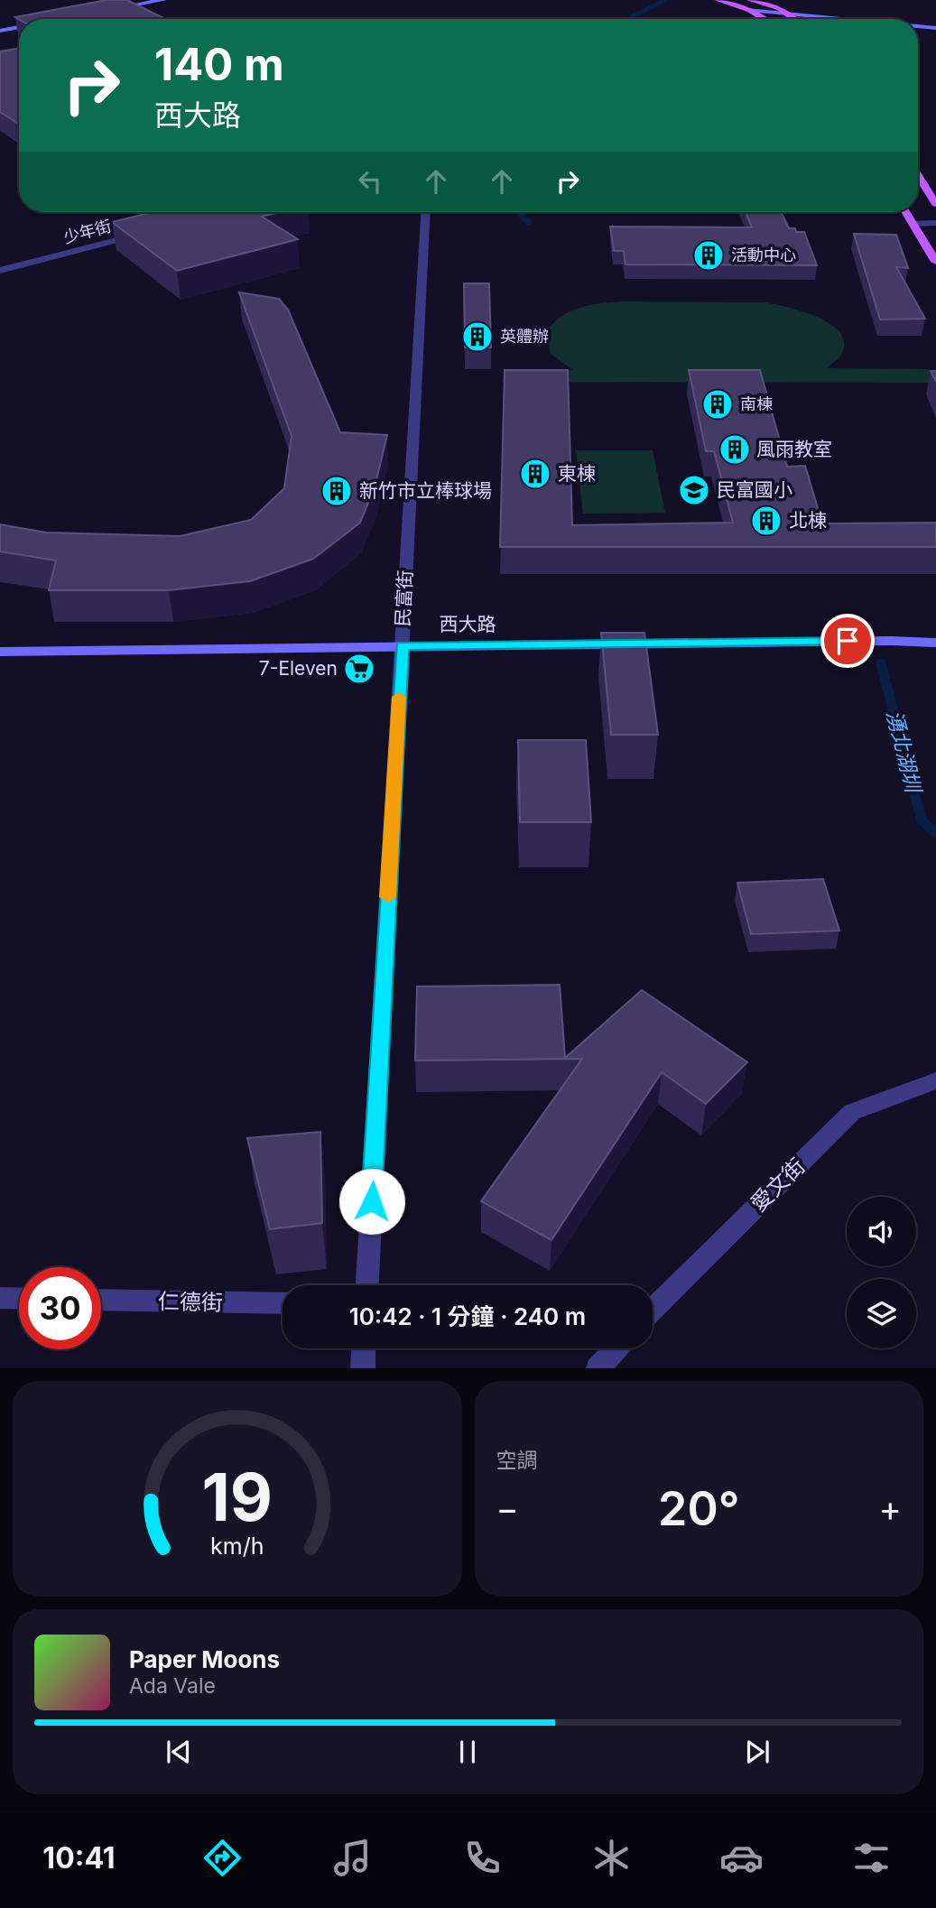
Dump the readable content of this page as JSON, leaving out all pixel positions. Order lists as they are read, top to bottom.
{
  "streets": {
    "street": [
      "少年街",
      "民富街",
      "西大路",
      "愛文街",
      "仁德街"
    ]
  },
  "crossings": [
    ["民富街", "西大路"]
  ],
  "water": ["湧北湖圳"],
  "places": {
    "building": [
      "活動中心",
      "英體辦",
      "南棟",
      "風雨教室",
      "東棟",
      "新竹市立棒球場",
      "北棟"
    ],
    "school or university": ["民富國小"],
    "supermarket": ["7-Eleven"]
  },
  "page": {
    "turn": ["140 m", "西大路"],
    "limit": "30",
    "trip": "10:42 · 1 分鐘 · 240 m",
    "tile": "空調",
    "heat": ["−", "20°", "+"],
    "song": ["Paper Moons", "Ada Vale"],
    "tabs": "10:41",
    "gauge": ["19", "km/h"]
  }
}
